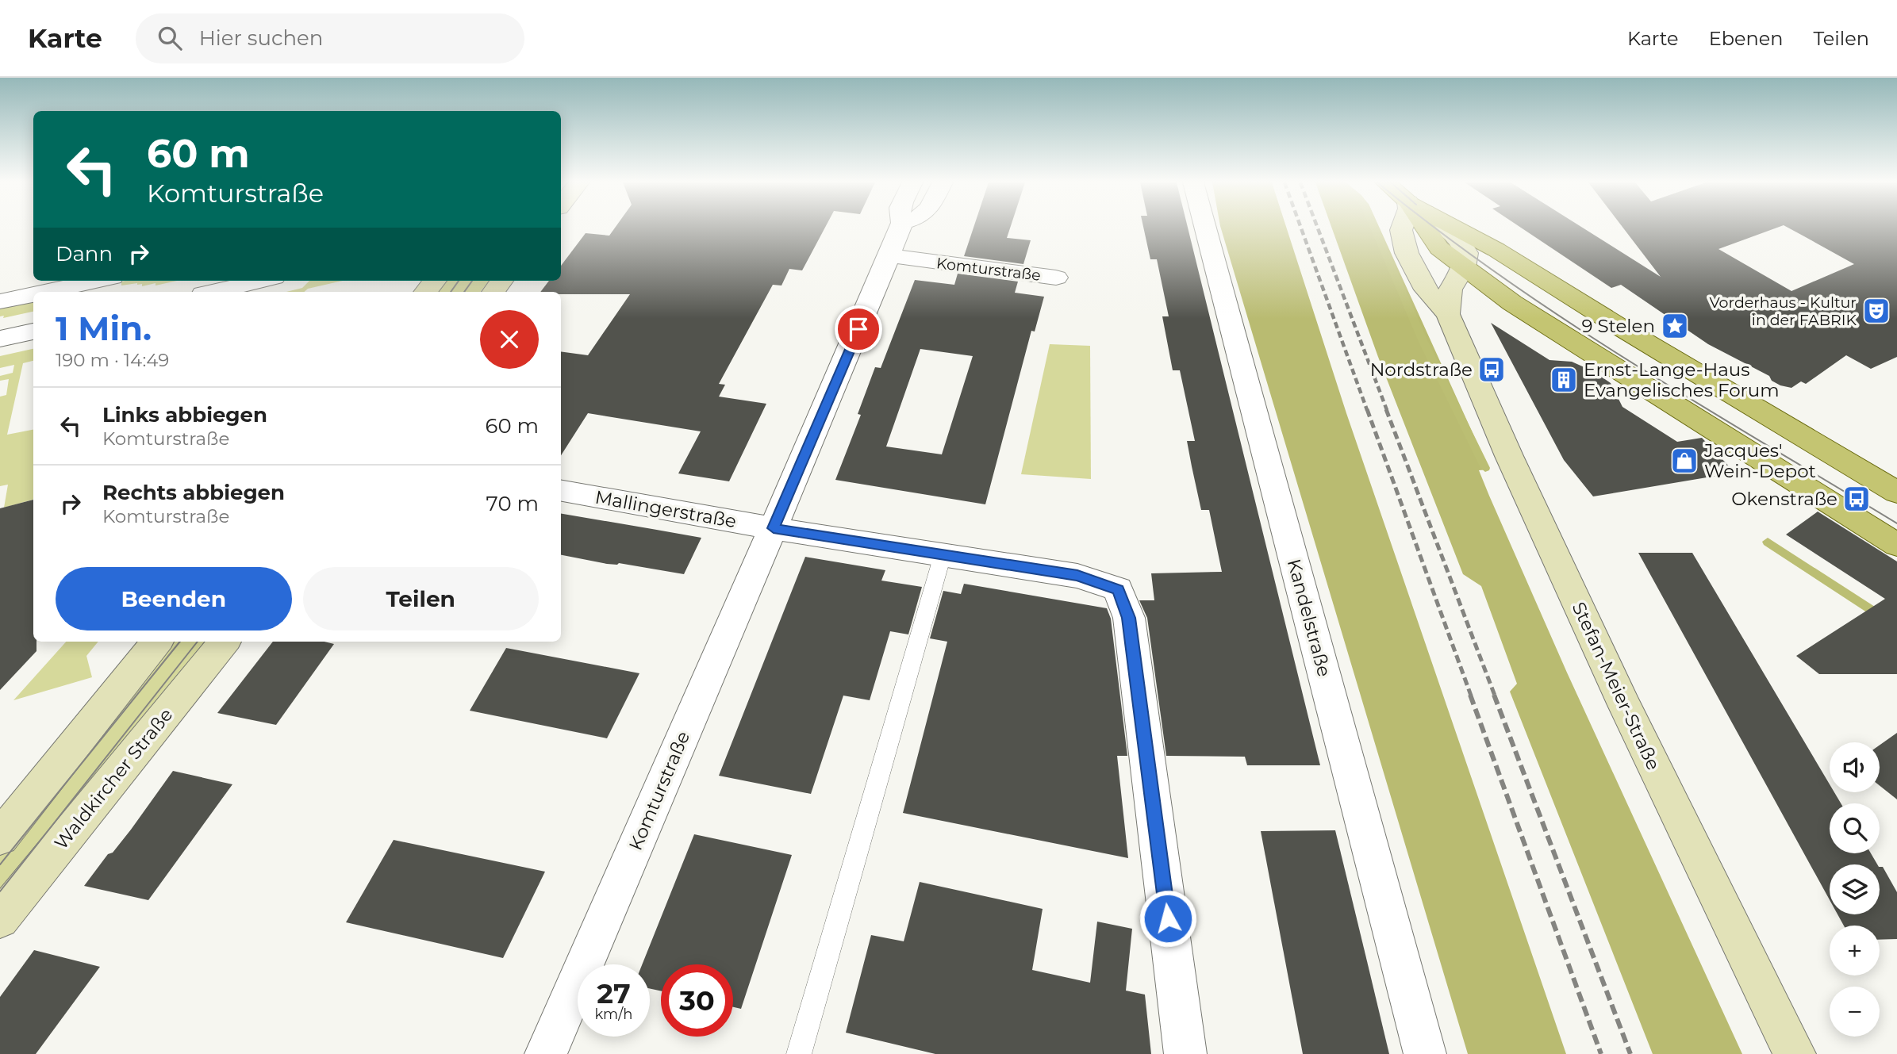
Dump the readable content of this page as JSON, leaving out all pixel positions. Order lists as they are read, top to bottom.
{
  "streets": {
    "main road": ["Stefan-Meier-Straße", "Waldkircher Straße"],
    "street": ["Komturstraße", "Mallingerstraße", "Kandelstraße"]
  },
  "crossings": [
    ["Komturstraße", "Mallingerstraße"]
  ],
  "places": {
    "theatre": ["Vorderhaus - Kultur in der FABRIK"],
    "place": ["9 Stelen"],
    "bus stop": ["Nordstraße", "Okenstraße"],
    "building": ["Ernst-Lange-Haus Evangelisches Forum"],
    "shop": ["Jacques' Wein-Depot"]
  },
  "page": {
    "header": "Karte",
    "search": "Hier suchen",
    "nav": ["Karte", "Ebenen", "Teilen"],
    "turn": ["60 m", "Komturstraße"],
    "then": "Dann",
    "heading": ["1 Min.", "190 m · 14:49"],
    "list": [
      {
        "name": "Links abbiegen",
        "note": "Komturstraße",
        "value": "60 m"
      },
      {
        "name": "Rechts abbiegen",
        "note": "Komturstraße",
        "value": "70 m"
      }
    ],
    "buttons": ["Beenden", "Teilen"],
    "map_buttons": ["+", "−"],
    "speed": "27 km/h",
    "limit": "30"
  }
}
